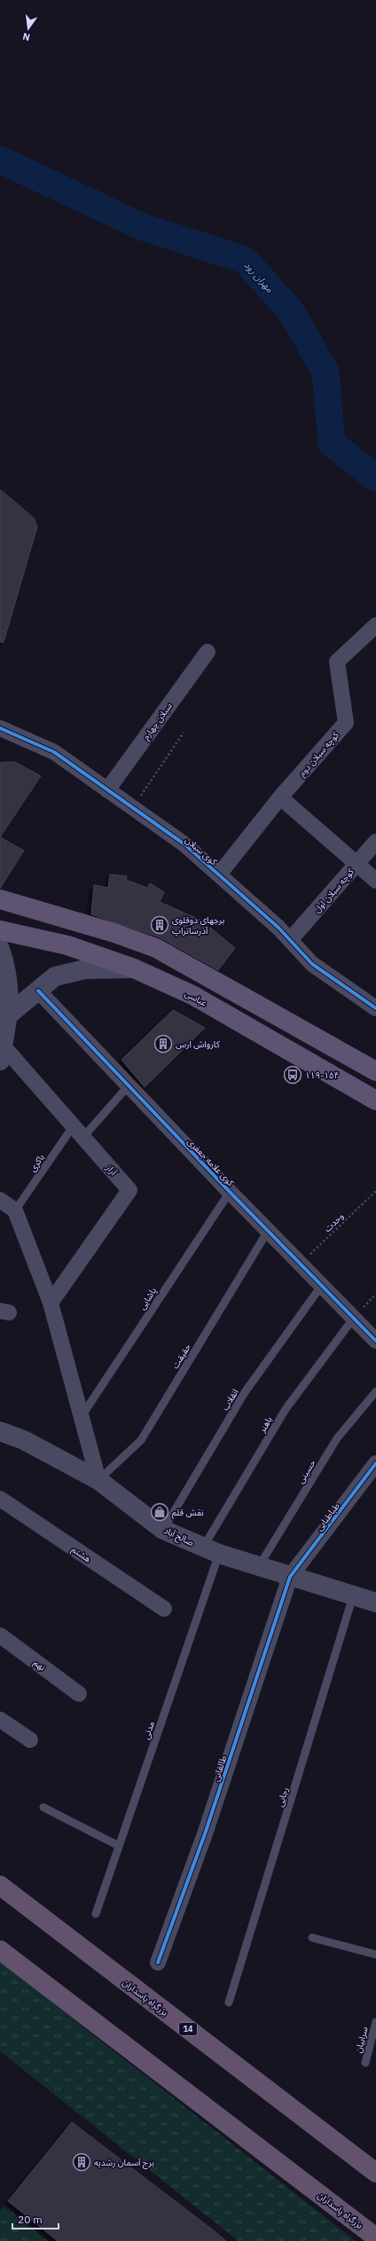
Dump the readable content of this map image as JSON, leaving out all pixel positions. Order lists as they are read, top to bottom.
{
  "streets": {
    "highway": ["بزرگراه پاسداران", "14"],
    "main road": ["عباسى"],
    "street": [
      "سبلان چهارم",
      "کوچه سبلان دوم",
      "کوی سبلان",
      "کوچه سبلان اول",
      "کوی علامه جعفری",
      "آراز",
      "طباطبایی",
      "صالح آباد",
      "هشتم",
      "نهم",
      "طالقانی"
    ],
    "lane": [
      "باکری",
      "پاشایی",
      "حقیقت",
      "انقلاب",
      "باهنر",
      "حسینی",
      "مدنی",
      "رجایی",
      "سرابیان"
    ],
    "path": ["وحدت"]
  },
  "crossings": [
    ["سبلان چهارم", "کوی سبلان"],
    ["کوچه سبلان دوم", "کوی سبلان"],
    ["کوی سبلان", "کوچه سبلان اول"],
    ["کوی علامه جعفری", "باکری"],
    ["کوی علامه جعفری", "وحدت"],
    ["کوی علامه جعفری", "پاشایی"],
    ["کوی علامه جعفری", "حقیقت"],
    ["کوی علامه جعفری", "انقلاب"],
    ["کوی علامه جعفری", "باهنر"],
    ["باکری", "آراز"],
    ["حقیقت", "صالح آباد"],
    ["انقلاب", "صالح آباد"],
    ["باهنر", "صالح آباد"],
    ["باهنر", "مدنی"],
    ["حسینی", "صالح آباد"],
    ["طباطبایی", "صالح آباد"],
    ["طباطبایی", "طالقانی"],
    ["صالح آباد", "مدنی"],
    ["صالح آباد", "طالقانی"],
    ["صالح آباد", "رجایی"]
  ],
  "water": ["مهران رود"],
  "places": {
    "building": ["برجهای دوقلوی آذرساتراپ", "کارواش ارس", "برج آسمان رشدیه"],
    "bus stop": ["۱۱۹-۱۵۴"],
    "shop": ["نقش قلم"]
  },
  "scale_bar": "20 m",
  "north": "bottom"
}
